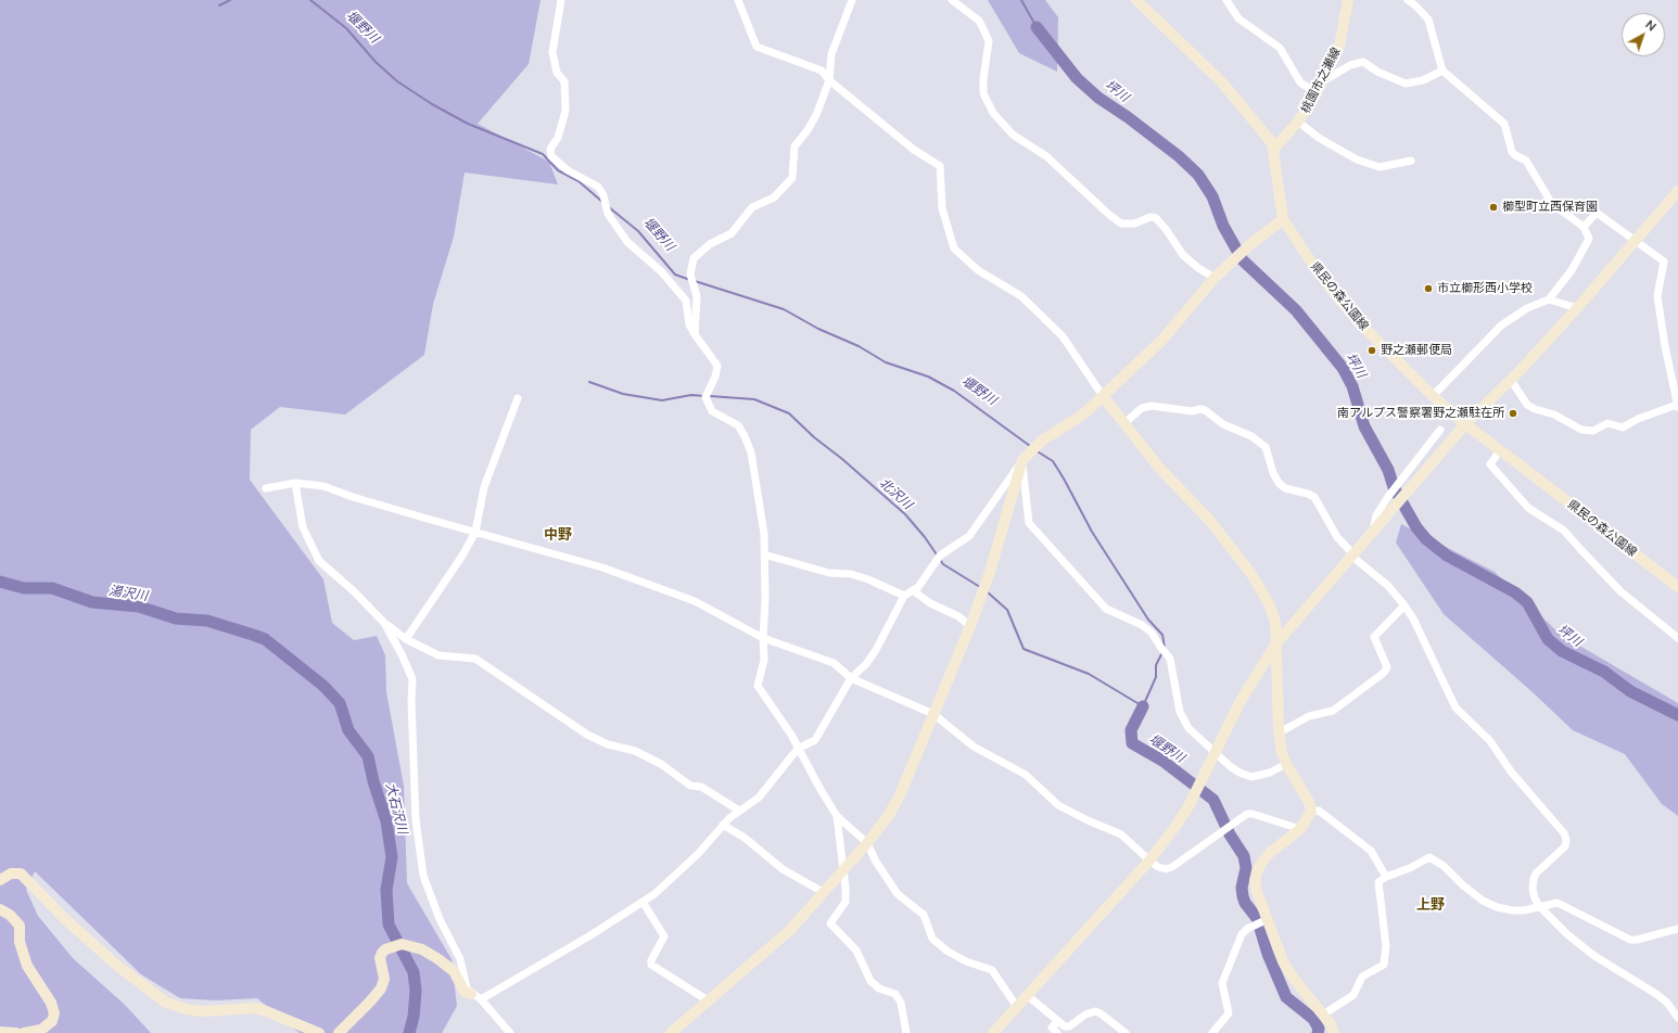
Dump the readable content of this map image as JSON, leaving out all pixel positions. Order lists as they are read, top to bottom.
{
  "streets": {
    "street": ["桃園市之瀬線", "県民の森公園線"]
  },
  "crossings": [
    ["桃園市之瀬線", "県民の森公園線"]
  ],
  "districts": ["中野", "上野"],
  "water": [
    "堰野川",
    "坪川",
    "北沢川",
    "湯沢川",
    "大石沢川"
  ],
  "places": [
    "櫛型町立西保育園",
    "市立櫛形西小学校",
    "野之瀬郵便局",
    "南アルプス警察署野之瀬駐在所"
  ],
  "north": "top right"
}
